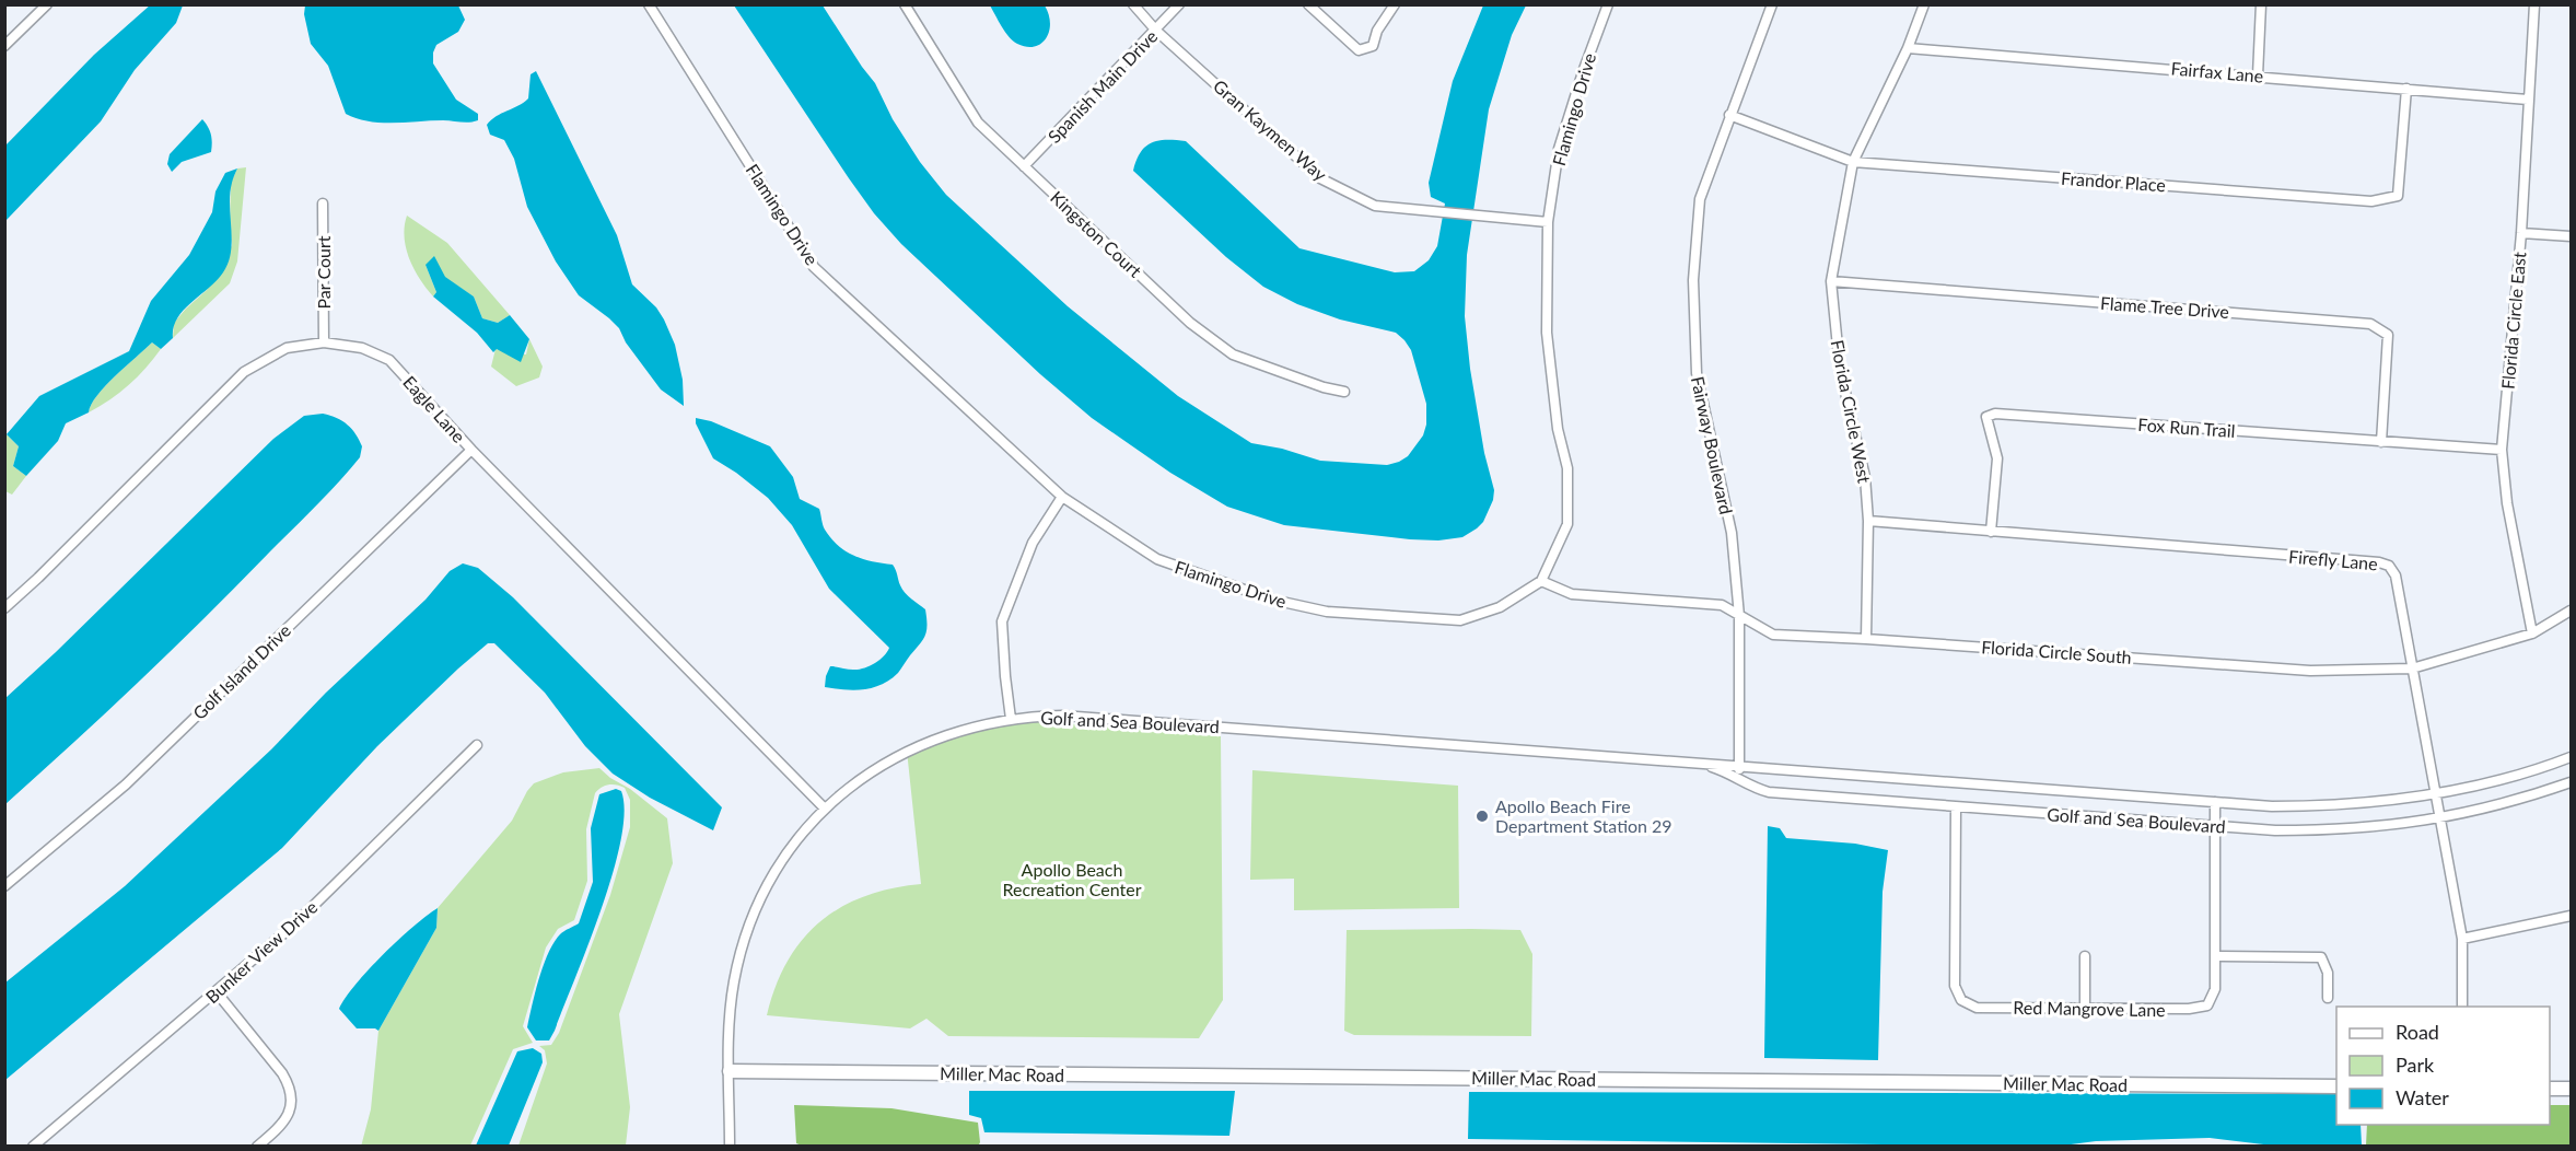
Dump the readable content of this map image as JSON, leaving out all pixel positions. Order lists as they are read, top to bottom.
{
  "streets": {
    "street": [
      "Fairfax Lane",
      "Spanish Main Drive",
      "Flamingo Drive",
      "Gran Kaymen Way",
      "Frandor Place",
      "Kingston Court",
      "Par Court",
      "Flame Tree Drive",
      "Florida Circle East",
      "Eagle Lane",
      "Florida Circle West",
      "Fox Run Trail",
      "Fairway Boulevard",
      "Firefly Lane",
      "Florida Circle South",
      "Golf Island Drive",
      "Golf and Sea Boulevard",
      "Bunker View Drive",
      "Red Mangrove Lane",
      "Miller Mac Road"
    ]
  },
  "crossings": [
    ["Fairfax Lane", "Frandor Place"],
    ["Fairfax Lane", "Florida Circle East"],
    ["Fairfax Lane", "Florida Circle West"],
    ["Spanish Main Drive", "Gran Kaymen Way"],
    ["Spanish Main Drive", "Kingston Court"],
    ["Flamingo Drive", "Gran Kaymen Way"],
    ["Flamingo Drive", "Florida Circle South"],
    ["Frandor Place", "Florida Circle West"],
    ["Frandor Place", "Fairway Boulevard"],
    ["Par Court", "Eagle Lane"],
    ["Flame Tree Drive", "Florida Circle West"],
    ["Flame Tree Drive", "Fox Run Trail"],
    ["Florida Circle East", "Fox Run Trail"],
    ["Florida Circle East", "Florida Circle South"],
    ["Eagle Lane", "Golf Island Drive"],
    ["Eagle Lane", "Golf and Sea Boulevard"],
    ["Florida Circle West", "Firefly Lane"],
    ["Florida Circle West", "Florida Circle South"],
    ["Fox Run Trail", "Firefly Lane"],
    ["Fairway Boulevard", "Florida Circle South"],
    ["Fairway Boulevard", "Golf and Sea Boulevard"],
    ["Firefly Lane", "Florida Circle South"],
    ["Firefly Lane", "Golf and Sea Boulevard"],
    ["Golf and Sea Boulevard", "Red Mangrove Lane"],
    ["Golf and Sea Boulevard", "Miller Mac Road"]
  ],
  "parks": ["Apollo Beach Recreation Center"],
  "places": ["Apollo Beach Fire Department Station 29"],
  "legend": ["Road", "Park", "Water"]
}
